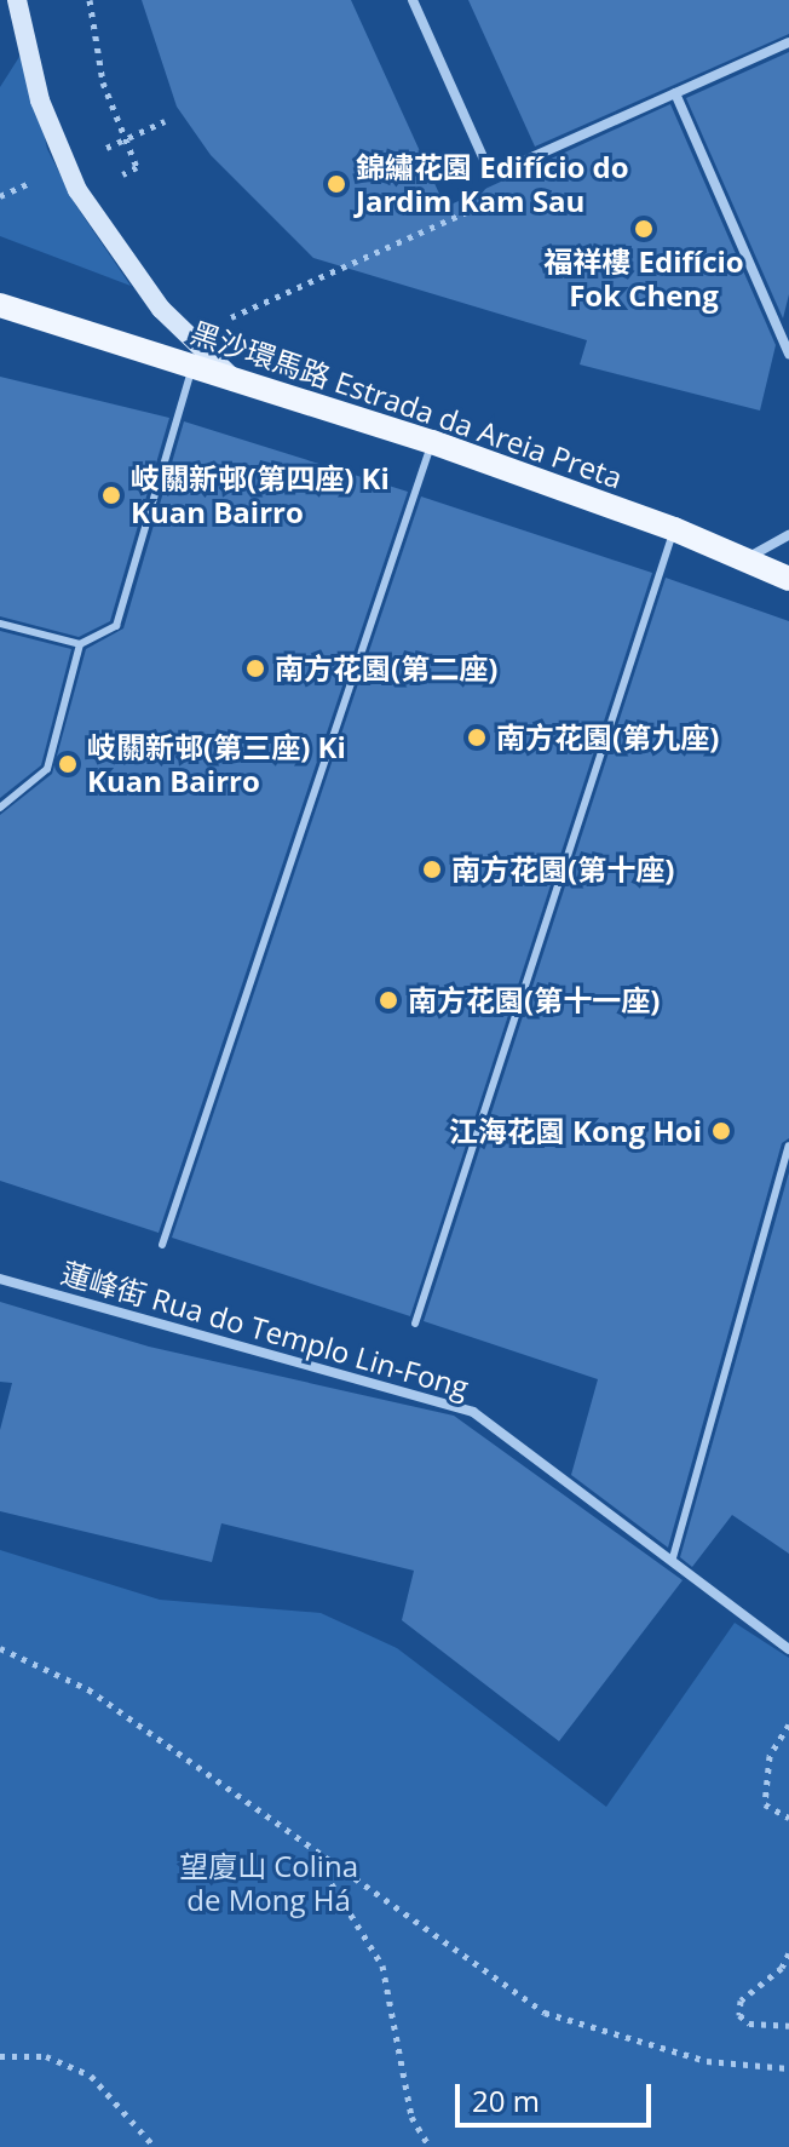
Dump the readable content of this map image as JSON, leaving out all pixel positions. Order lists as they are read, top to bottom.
{
  "streets": {
    "main road": ["黑沙環馬路 Estrada da Areia Preta"],
    "street": ["蓮峰街 Rua do Templo Lin-Fong"]
  },
  "parks": ["望廈山 Colina de Mong Há"],
  "places": [
    "錦繡花園 Edifício do Jardim Kam Sau",
    "福祥樓 Edifício Fok Cheng",
    "岐關新邨(第四座) Ki Kuan Bairro",
    "南方花園(第二座)",
    "南方花園(第九座)",
    "岐關新邨(第三座) Ki Kuan Bairro",
    "南方花園(第十座)",
    "南方花園(第十一座)",
    "江海花園 Kong Hoi"
  ],
  "scale_bar": "20 m"
}
